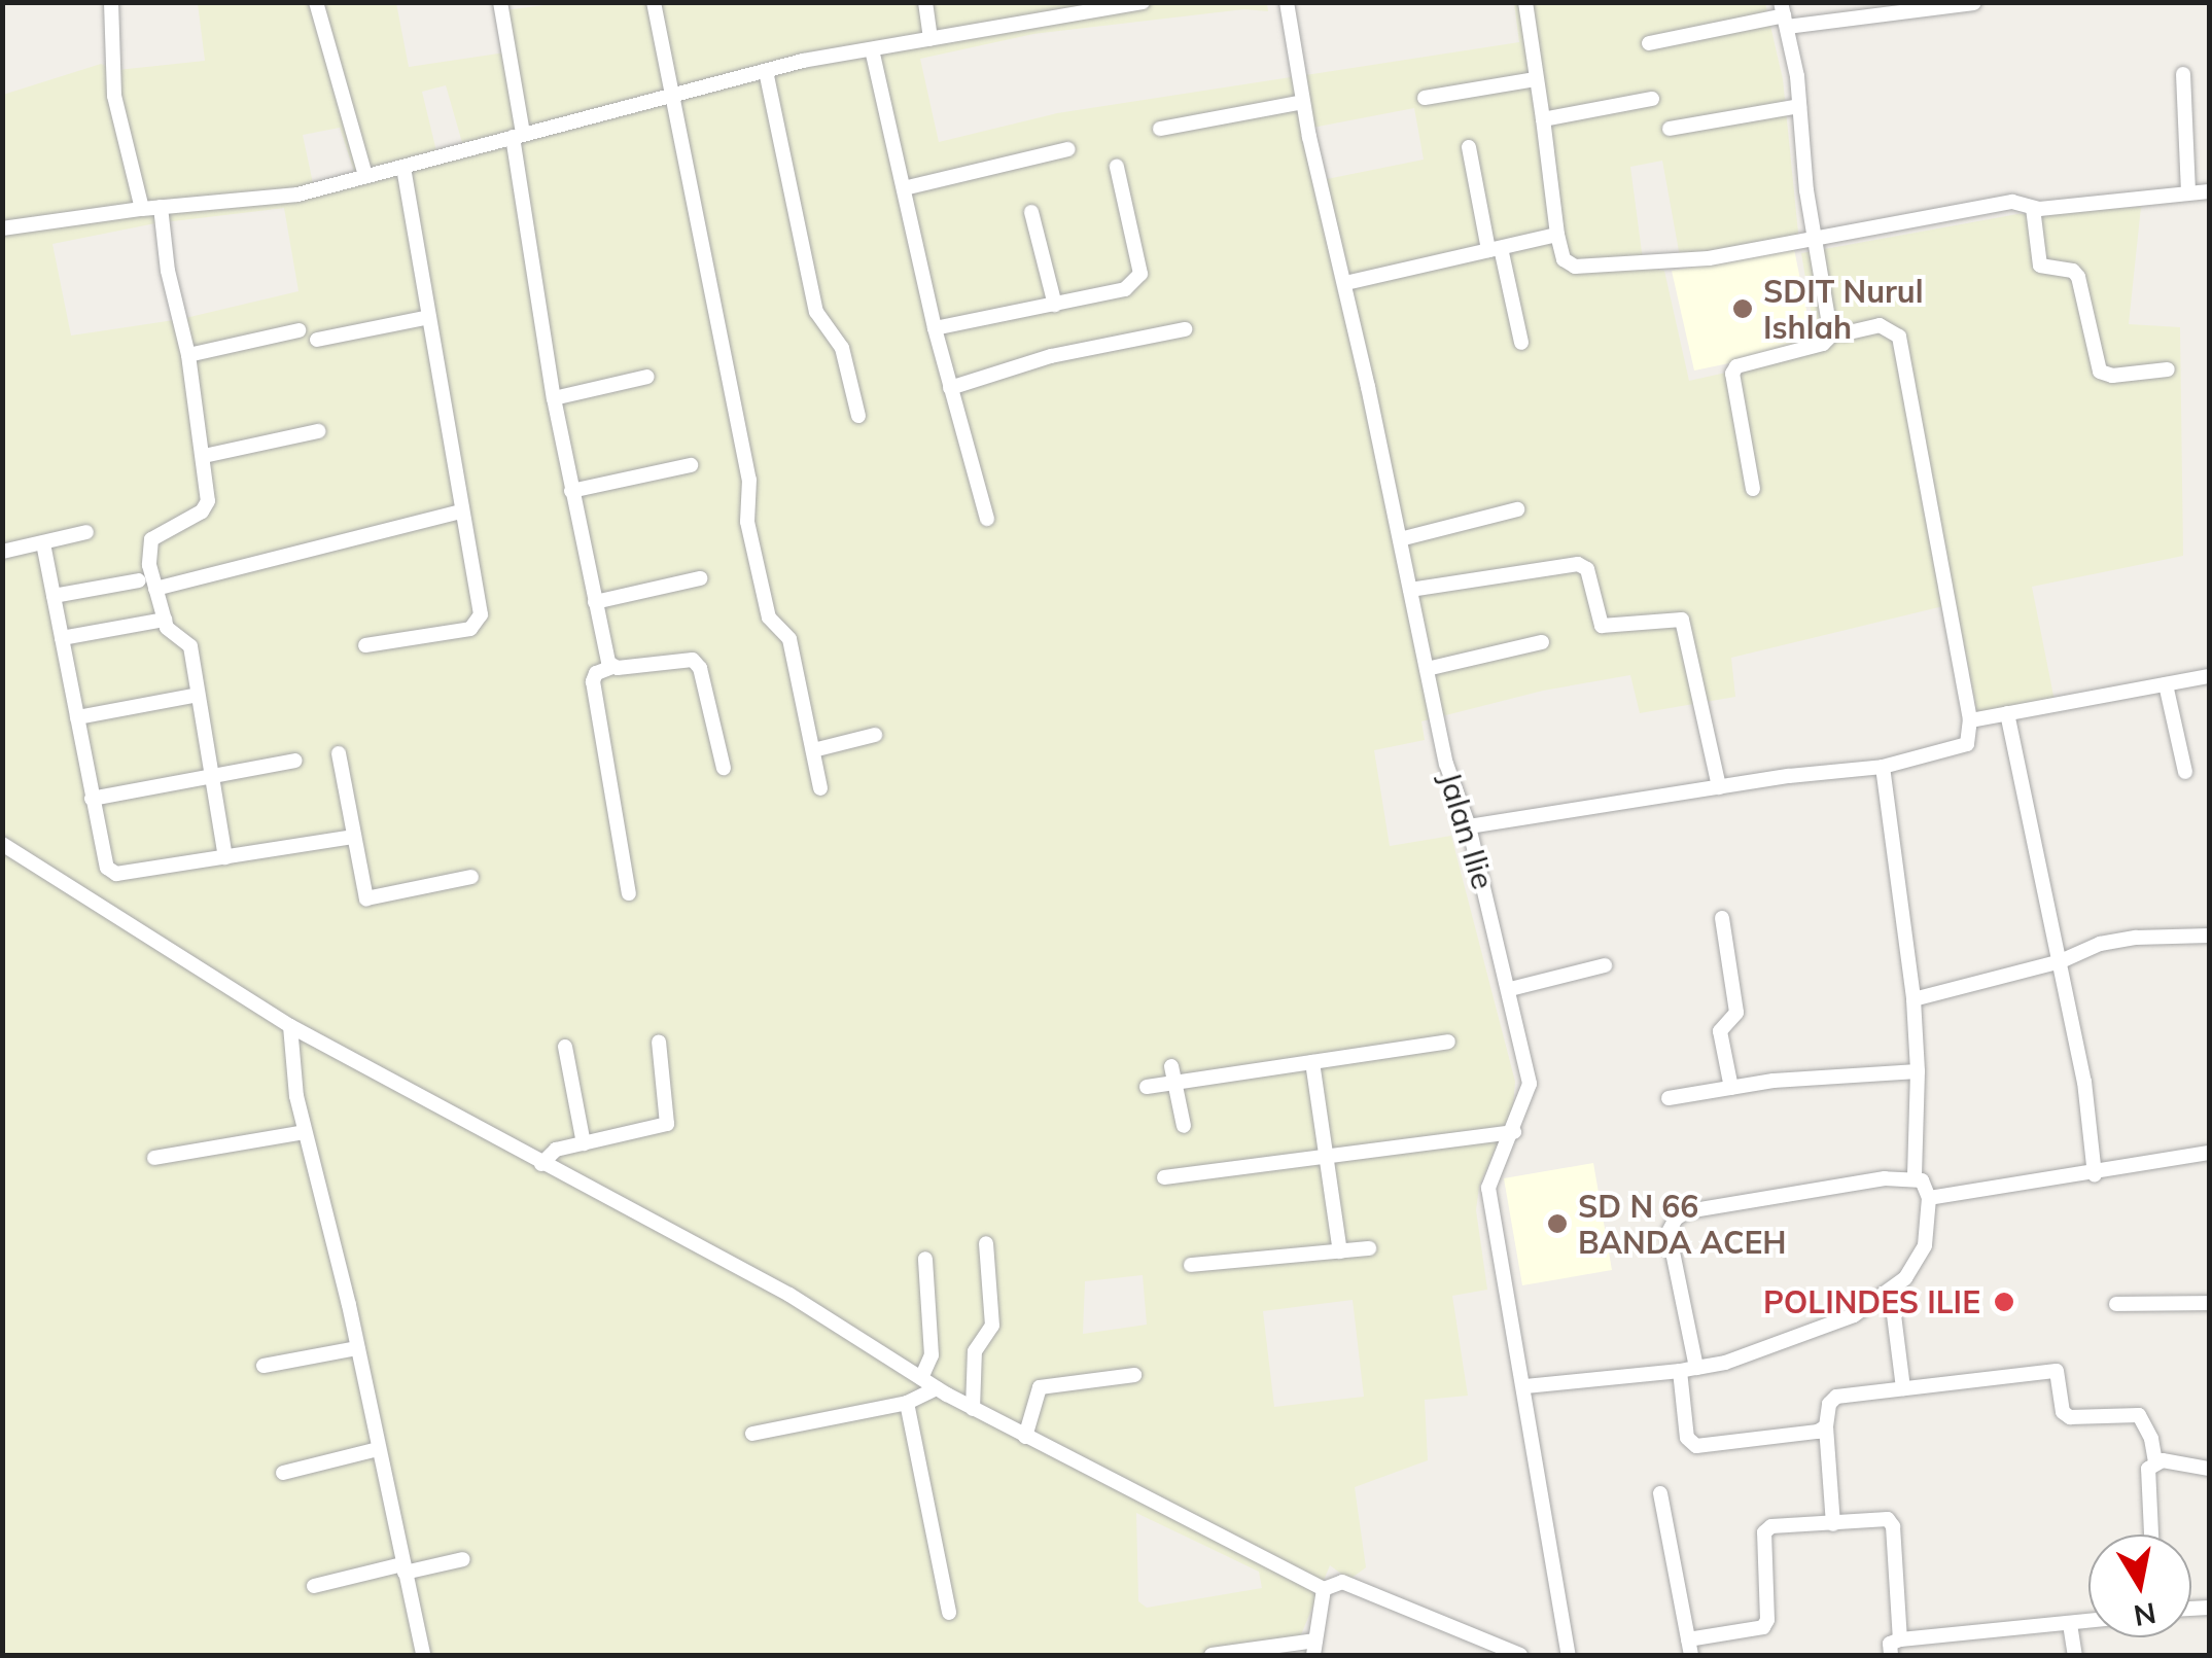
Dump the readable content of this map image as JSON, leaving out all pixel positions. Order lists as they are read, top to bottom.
{
  "streets": {
    "street": ["Jalan Ilie"]
  },
  "places": ["SDIT Nurul Ishlah", "SD N 66 BANDA ACEH", "POLINDES ILIE"],
  "north": "bottom"
}
